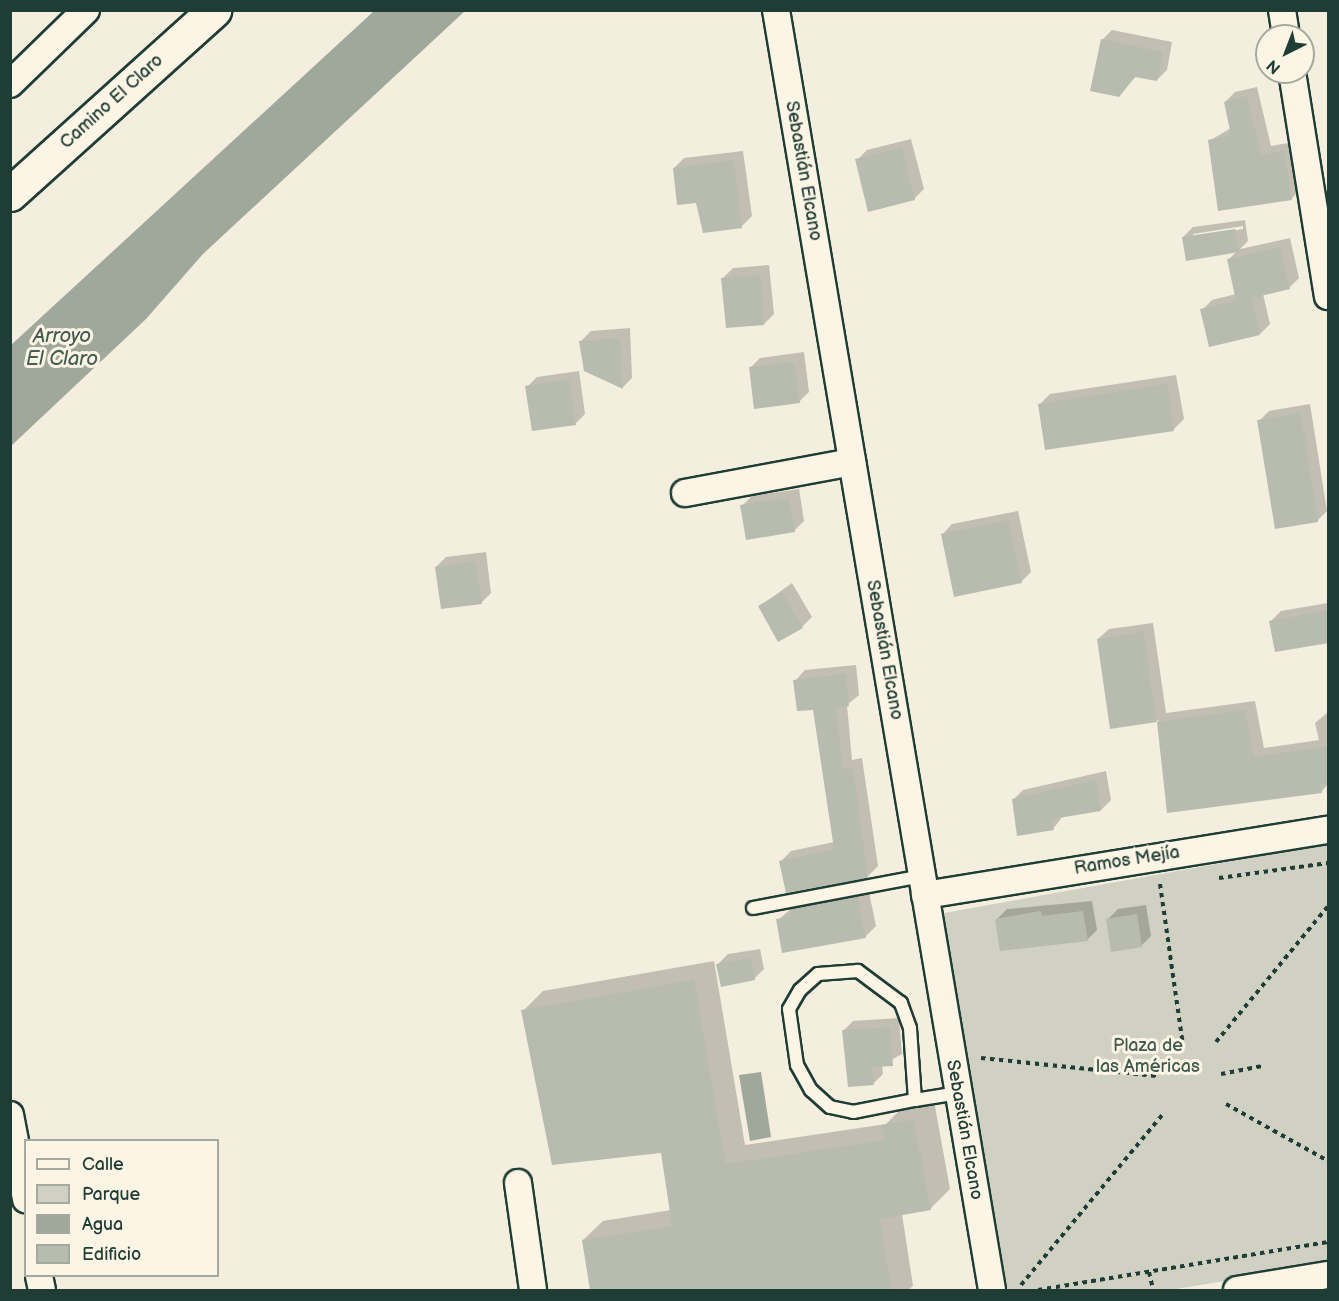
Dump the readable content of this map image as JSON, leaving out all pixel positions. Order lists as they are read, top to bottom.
{
  "streets": {
    "street": ["Camino El Claro", "Sebastián Elcano", "Ramos Mejía"]
  },
  "crossings": [
    ["Sebastián Elcano", "Ramos Mejía"]
  ],
  "water": ["Arroyo El Claro"],
  "parks": ["Plaza de las Américas"],
  "legend": [
    "Calle",
    "Parque",
    "Agua",
    "Edificio"
  ],
  "north": "bottom left"
}
